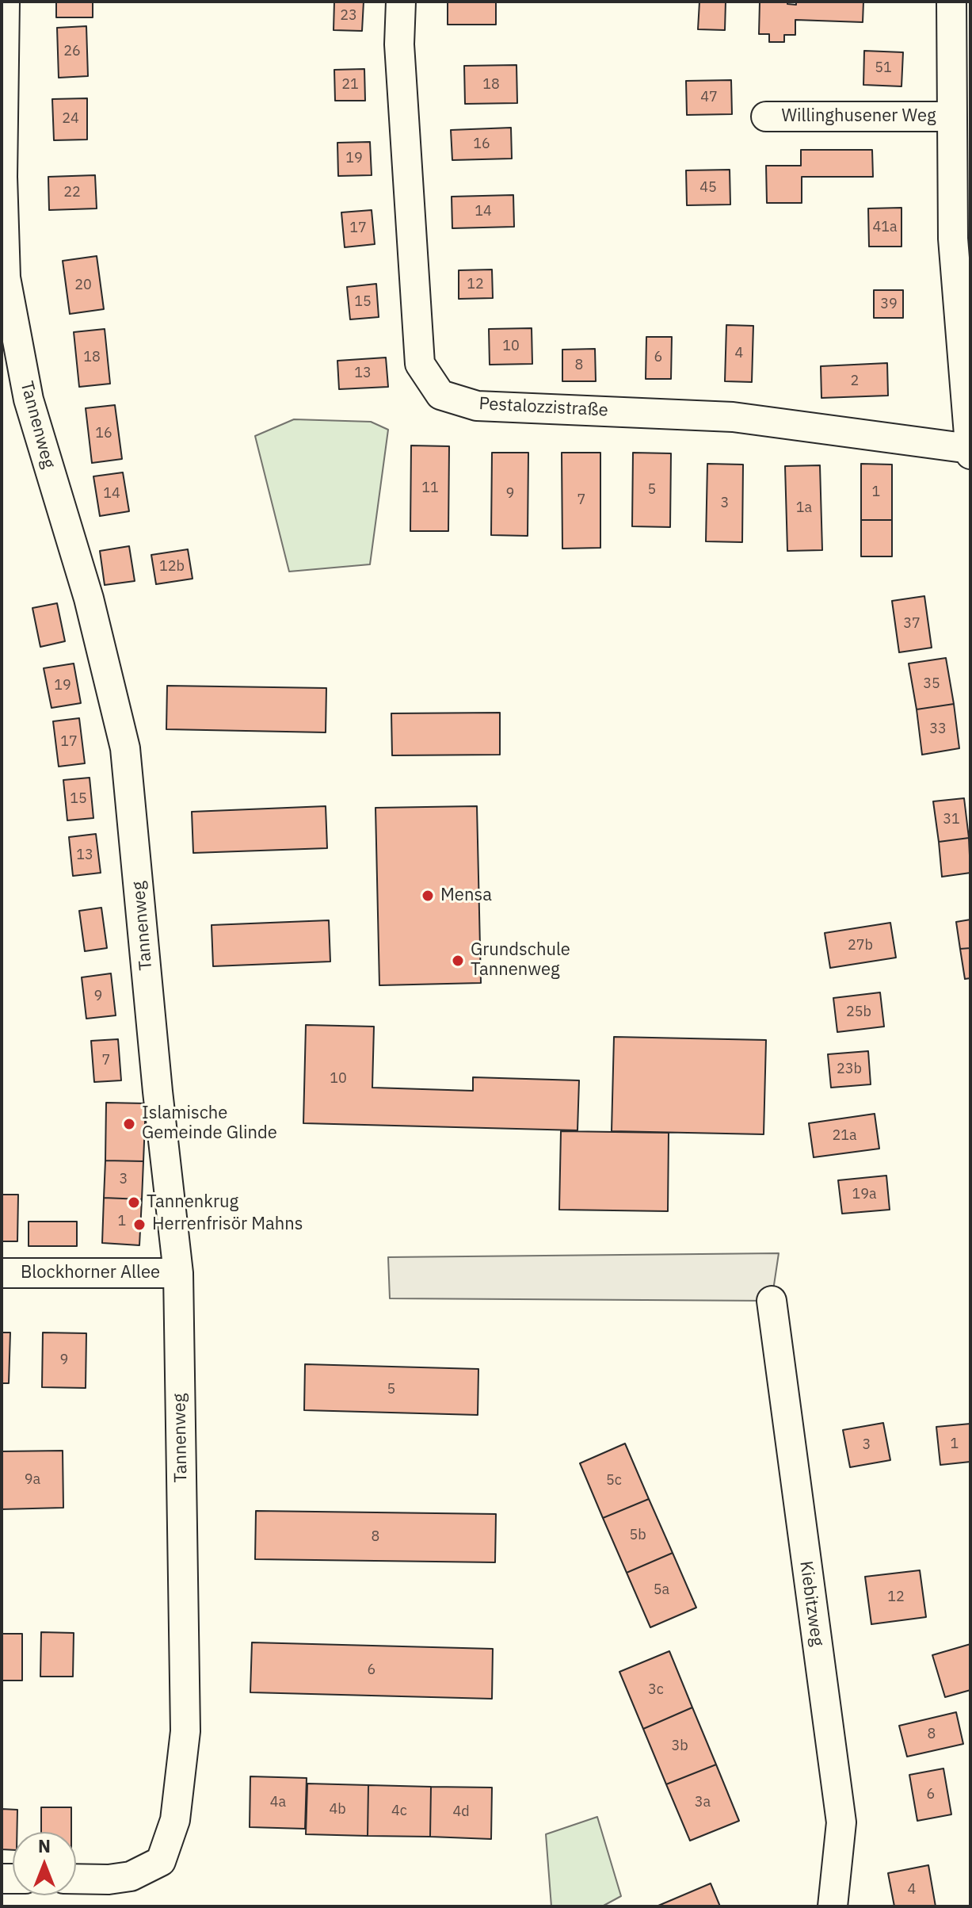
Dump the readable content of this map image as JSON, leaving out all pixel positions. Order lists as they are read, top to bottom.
{
  "streets": {
    "street": [
      "Willinghusener Weg",
      "Pestalozzistraße",
      "Tannenweg",
      "Blockhorner Allee",
      "Kiebitzweg"
    ]
  },
  "crossings": [
    ["Willinghusener Weg", "Pestalozzistraße"],
    ["Tannenweg", "Blockhorner Allee"]
  ],
  "places": [
    "Mensa",
    "Grundschule Tannenweg",
    "Islamische Gemeinde Glinde",
    "Tannenkrug",
    "Herrenfrisör Mahns"
  ],
  "house_numbers": [
    "23",
    "26",
    "51",
    "21",
    "18",
    "47",
    "24",
    "16",
    "19",
    "45",
    "22",
    "14",
    "41a",
    "17",
    "12",
    "20",
    "15",
    "39",
    "10",
    "4",
    "18",
    "6",
    "8",
    "13",
    "2",
    "16",
    "11",
    "5",
    "1",
    "14",
    "9",
    "7",
    "3",
    "1a",
    "12b",
    "37",
    "35",
    "19",
    "33",
    "17",
    "15",
    "31",
    "13",
    "27b",
    "9",
    "25b",
    "7",
    "23b",
    "10",
    "21a",
    "3",
    "19a",
    "1",
    "9",
    "5",
    "1",
    "3",
    "9a",
    "5c",
    "5b",
    "8",
    "5a",
    "12",
    "6",
    "3c",
    "8",
    "3b",
    "6",
    "4a",
    "3a",
    "4b",
    "4c",
    "4d",
    "4"
  ],
  "north": "top"
}
